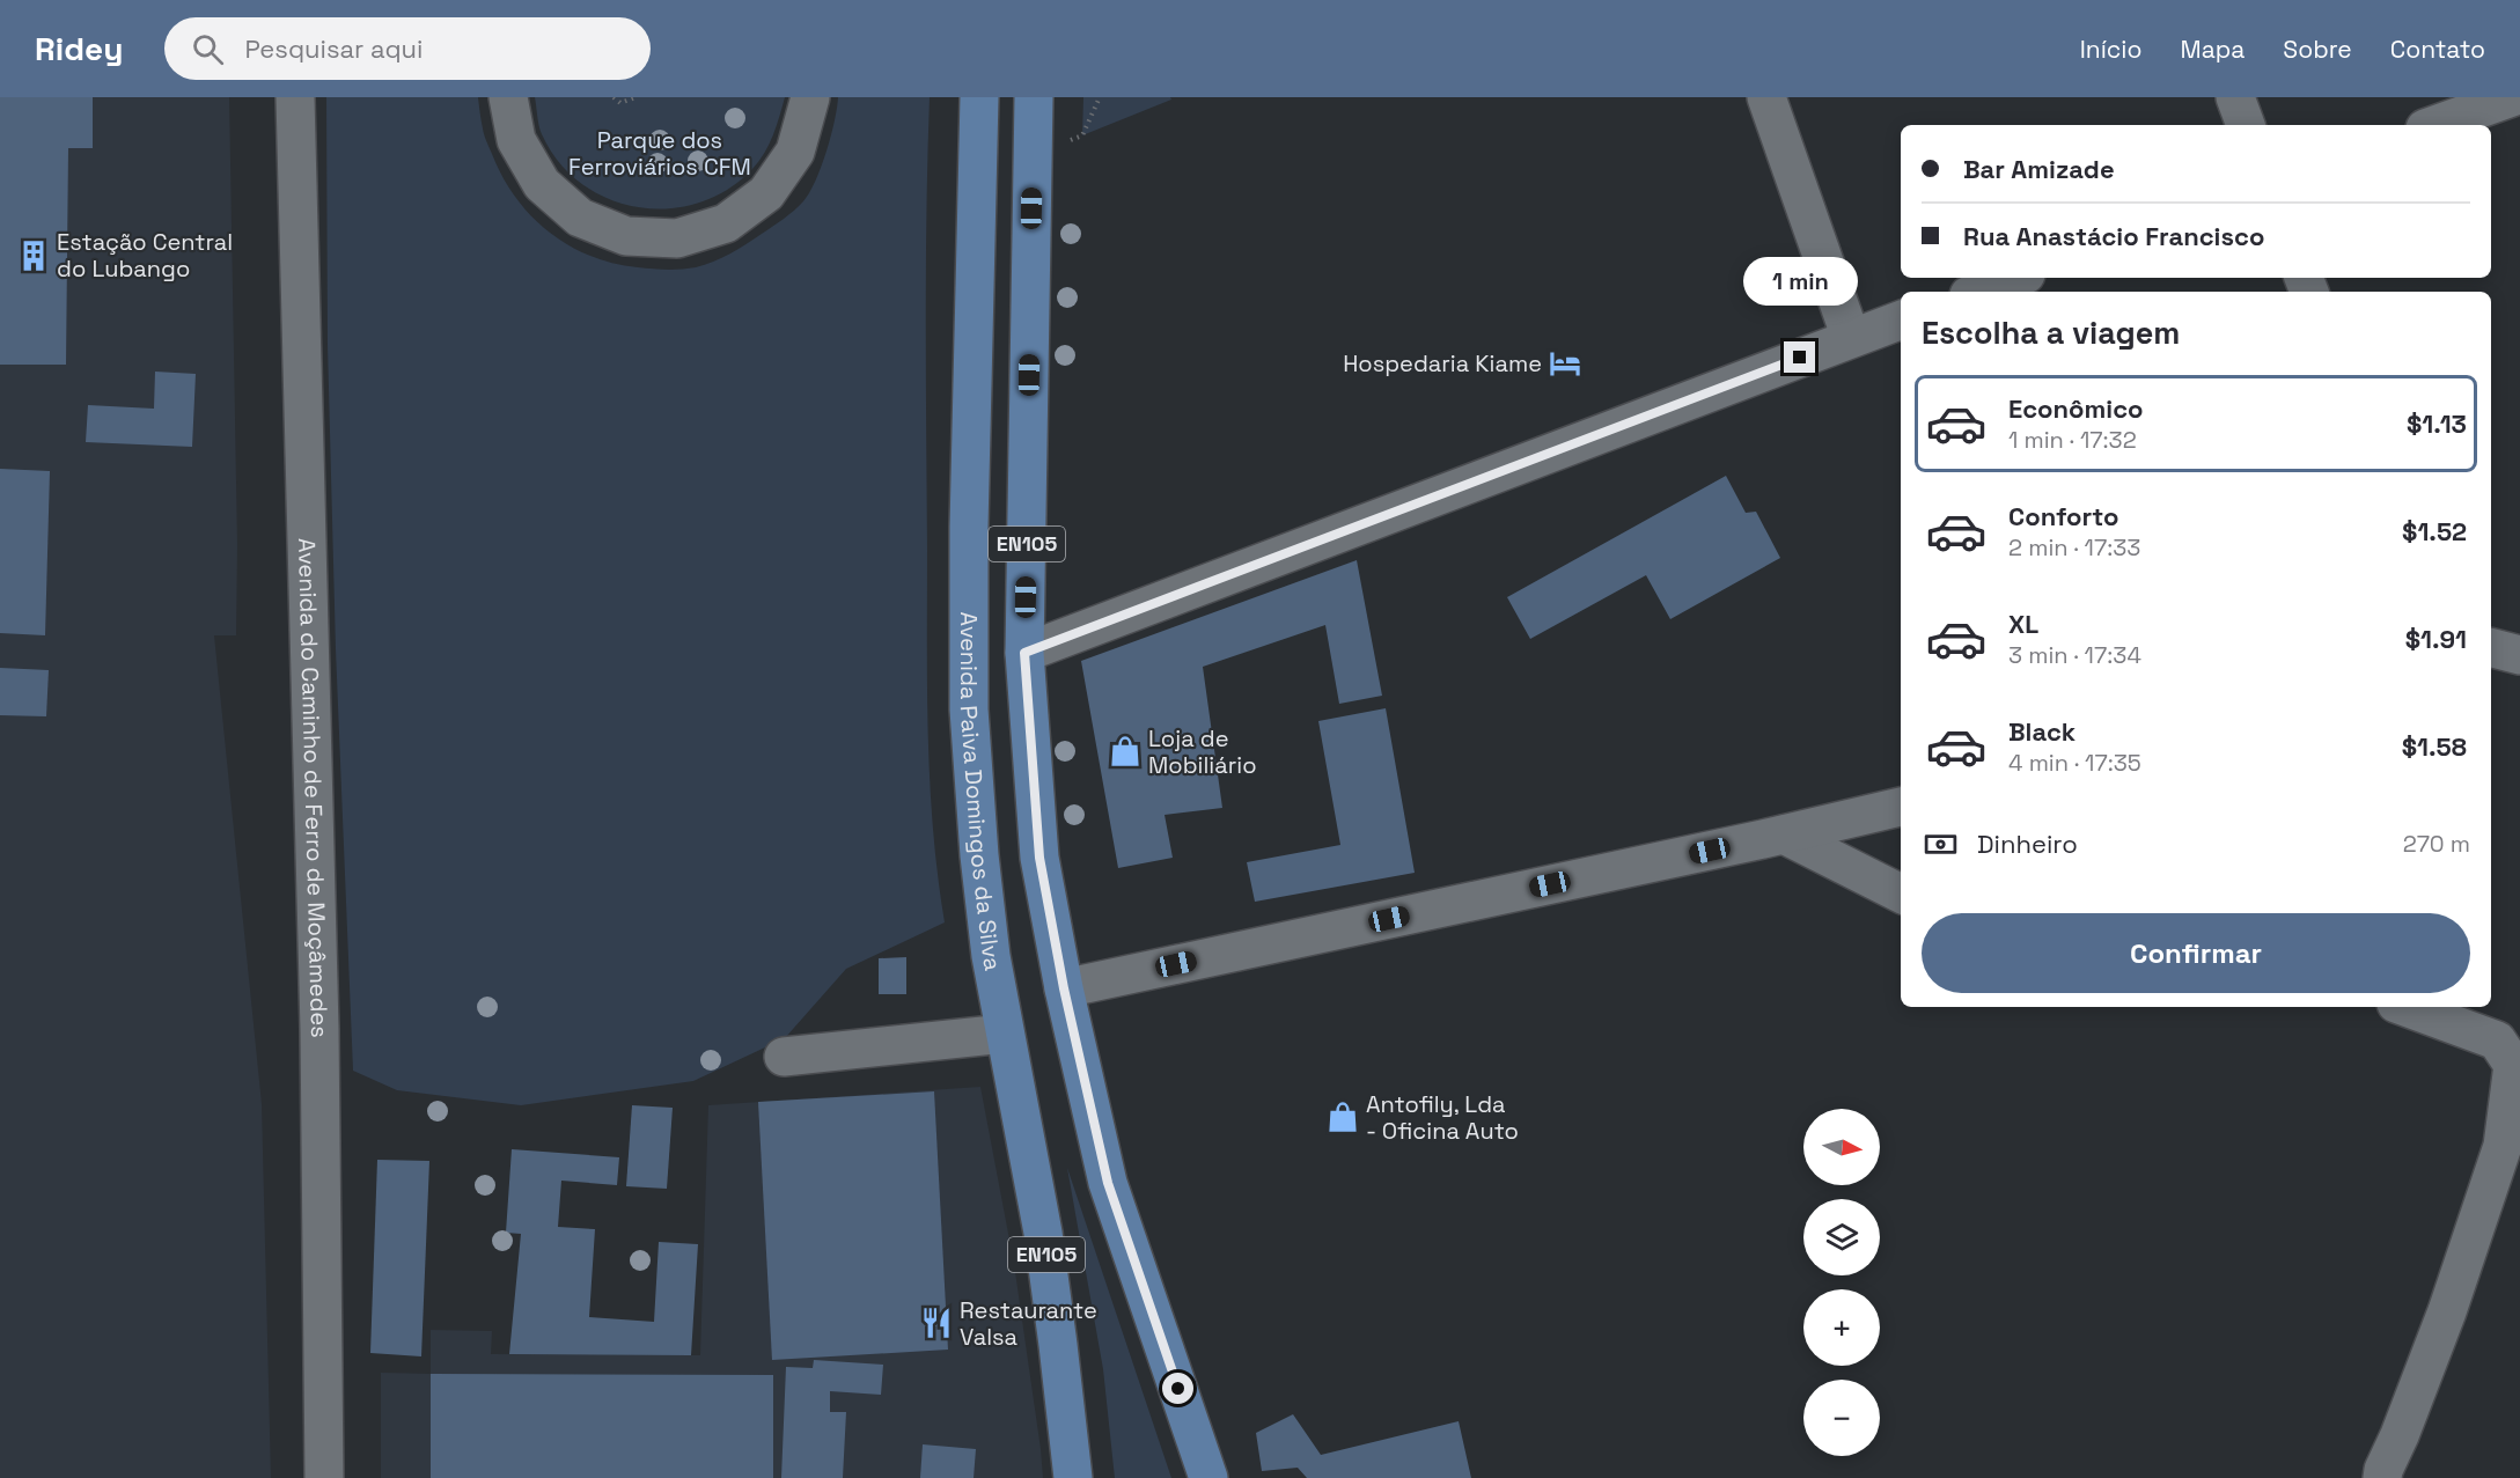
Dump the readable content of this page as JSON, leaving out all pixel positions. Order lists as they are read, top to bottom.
{
  "streets": {
    "main road": ["EN105", "Avenida Paiva Domingos da Silva"],
    "street": ["Avenida do Caminho de Ferro de Moçâmedes"]
  },
  "parks": ["Parque dos Ferroviários CFM"],
  "places": {
    "building": ["Estação Central do Lubango"],
    "hotel": ["Hospedaria Kiame"],
    "shop": ["Loja de Mobiliário", "Antofily, Lda - Oficina Auto"],
    "restaurant": ["Restaurante Valsa"]
  },
  "north": "right",
  "page": {
    "header": "Ridey",
    "search": "Pesquisar aqui",
    "nav": [
      "Início",
      "Mapa",
      "Sobre",
      "Contato"
    ],
    "banner": ["Bar Amizade", "Rua Anastácio Francisco"],
    "bubble": "1 min",
    "heading": "Escolha a viagem",
    "list": [
      {
        "name": "Econômico",
        "note": "1 min · 17:32",
        "value": "$1.13"
      },
      {
        "name": "Conforto",
        "note": "2 min · 17:33",
        "value": "$1.52"
      },
      {
        "name": "XL",
        "note": "3 min · 17:34",
        "value": "$1.91"
      },
      {
        "name": "Black",
        "note": "4 min · 17:35",
        "value": "$1.58"
      }
    ],
    "pay": ["Dinheiro", "270 m"],
    "buttons": "Confirmar",
    "map_buttons": ["+", "−"]
  }
}
